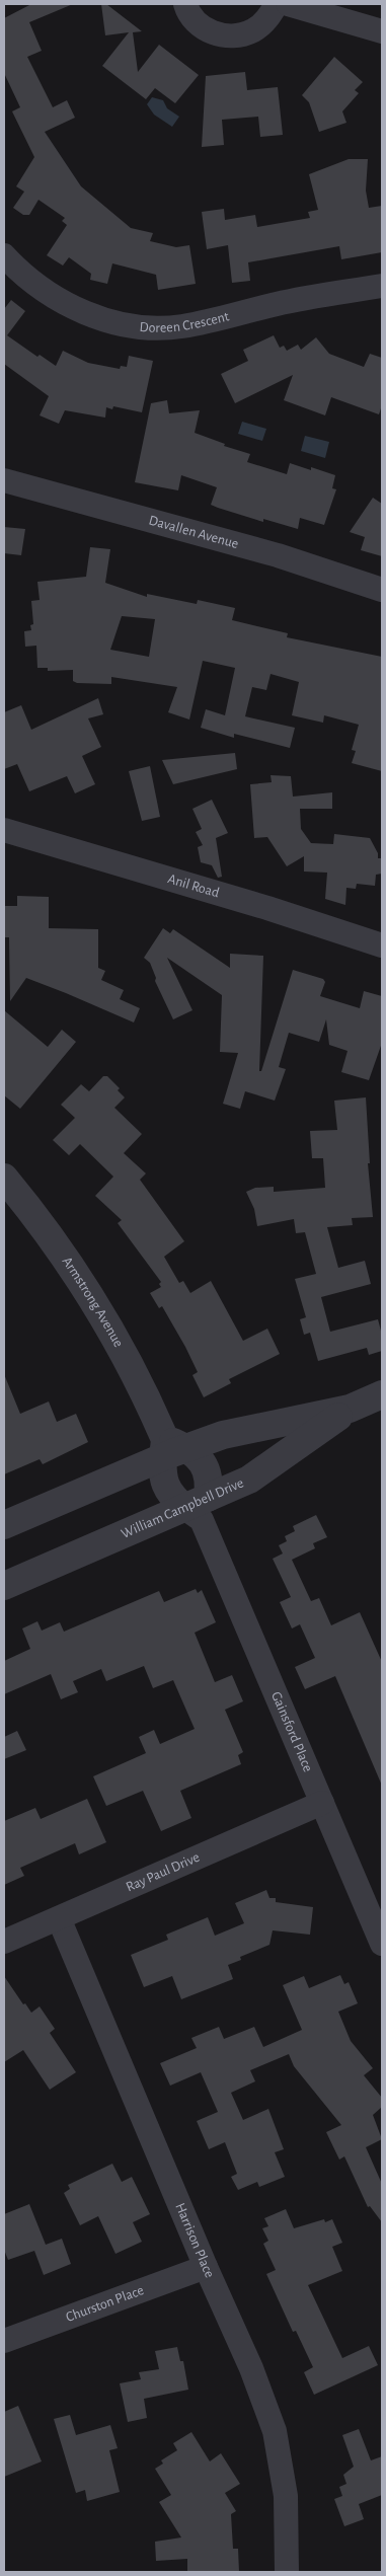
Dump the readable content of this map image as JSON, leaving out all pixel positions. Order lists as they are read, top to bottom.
{
  "streets": {
    "street": [
      "Doreen Crescent",
      "Davallen Avenue",
      "Anil Road",
      "Armstrong Avenue",
      "William Campbell Drive",
      "Gainsford Place",
      "Ray Paul Drive",
      "Harrison Place",
      "Churston Place"
    ]
  },
  "crossings": [
    ["Armstrong Avenue", "William Campbell Drive"],
    ["William Campbell Drive", "Gainsford Place"],
    ["Gainsford Place", "Ray Paul Drive"],
    ["Ray Paul Drive", "Harrison Place"],
    ["Harrison Place", "Churston Place"]
  ]
}
